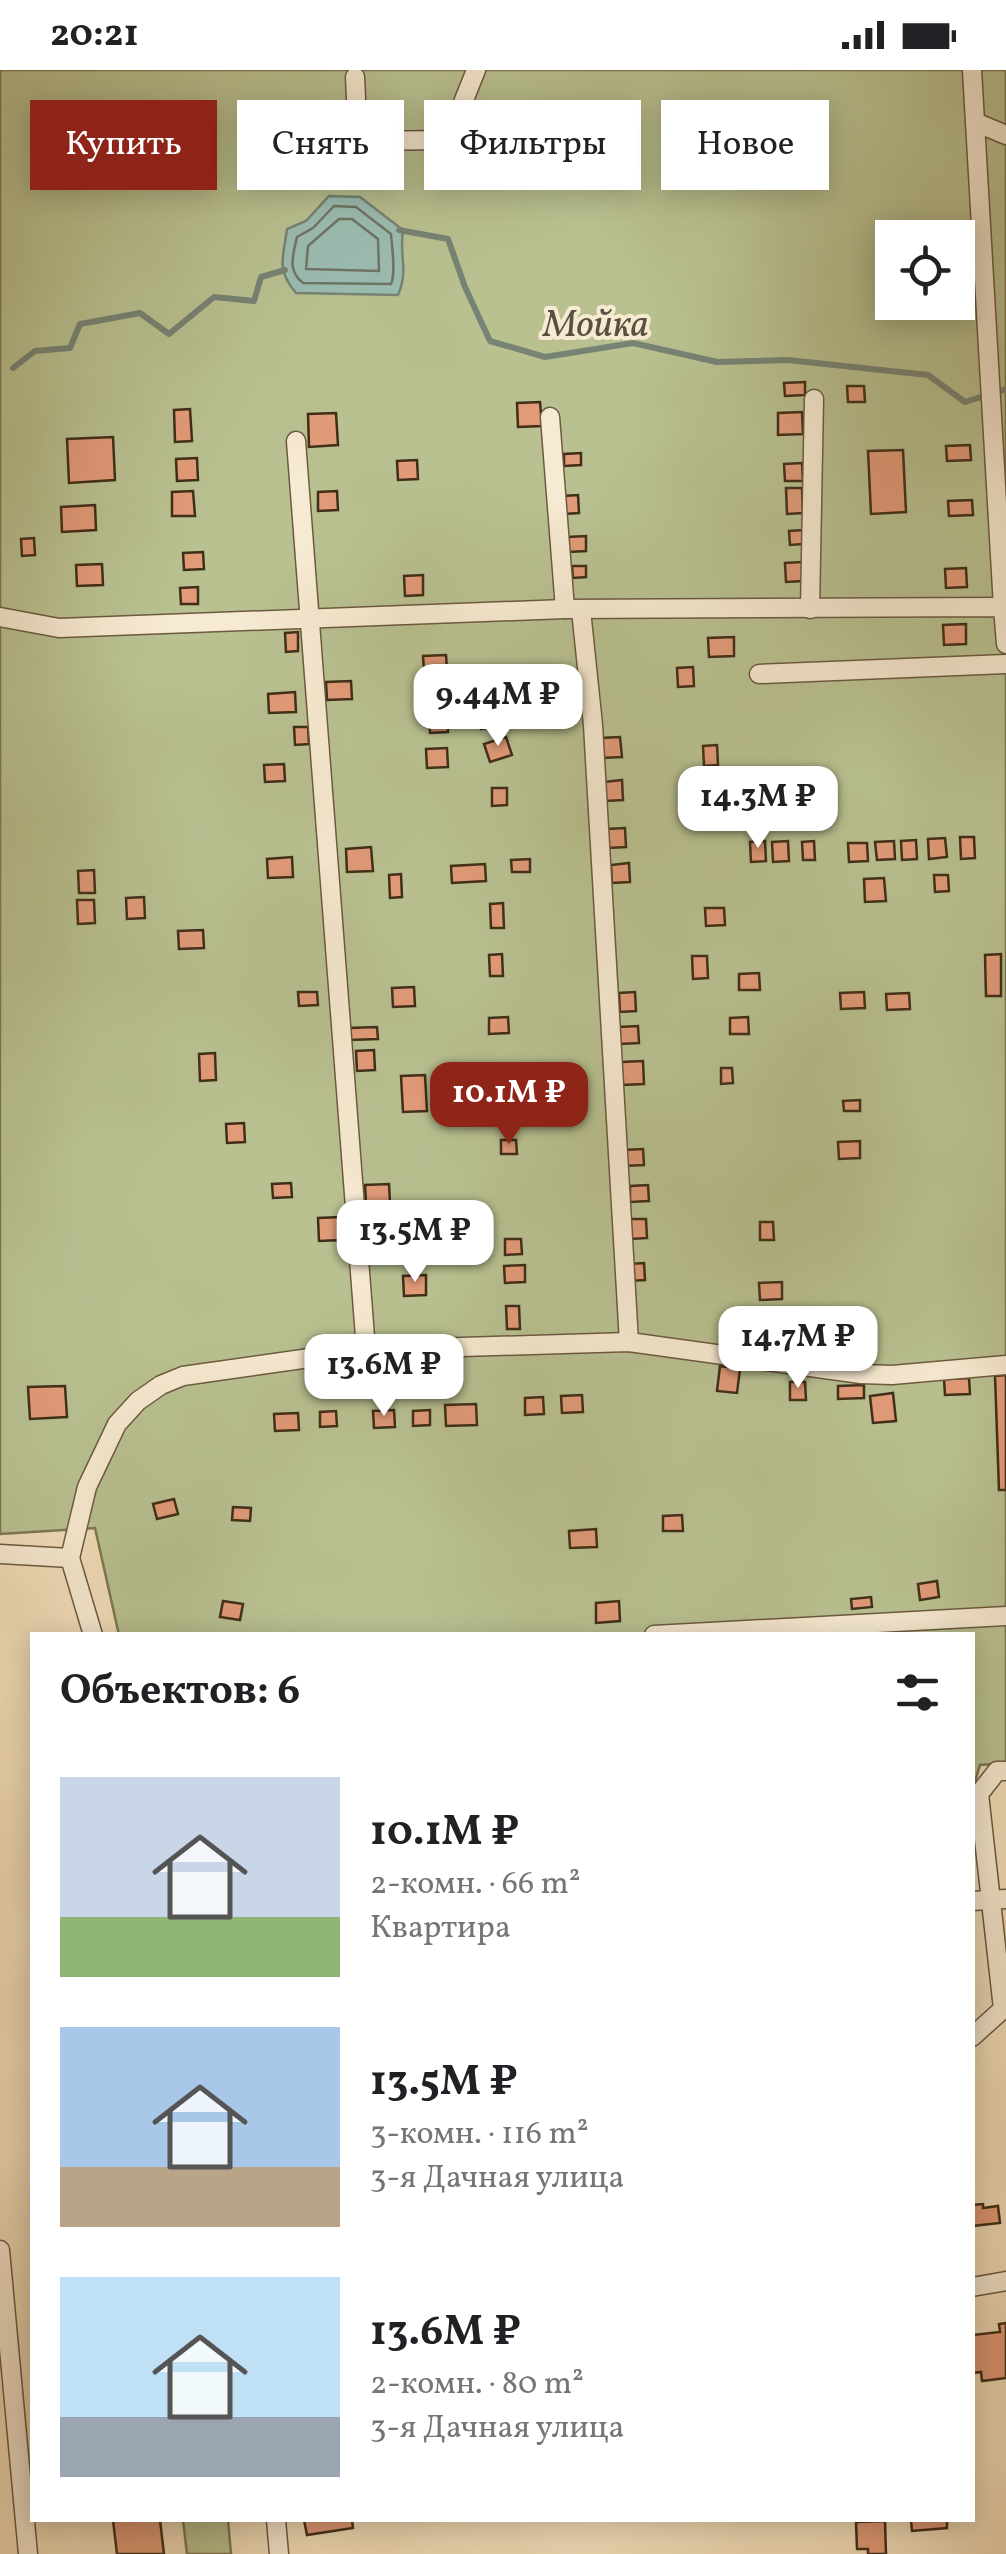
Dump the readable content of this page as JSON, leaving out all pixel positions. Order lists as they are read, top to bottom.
{
  "water": ["Мойка"],
  "page": {
    "status": "20:21",
    "chip": [
      "Купить",
      "Снять",
      "Фильтры",
      "Новое"
    ],
    "price": [
      "9.44M ₽",
      "14.3M ₽",
      "10.1M ₽",
      "13.5M ₽",
      "14.7M ₽",
      "13.6M ₽"
    ],
    "heading": "Объектов: 6",
    "list": [
      {
        "name": "10.1M ₽",
        "note": "2-комн. · 66 m² · Квартира"
      },
      {
        "name": "13.5M ₽",
        "note": "3-комн. · 116 m² · 3-я Дачная улица"
      },
      {
        "name": "13.6M ₽",
        "note": "2-комн. · 80 m² · 3-я Дачная улица"
      }
    ]
  }
}
